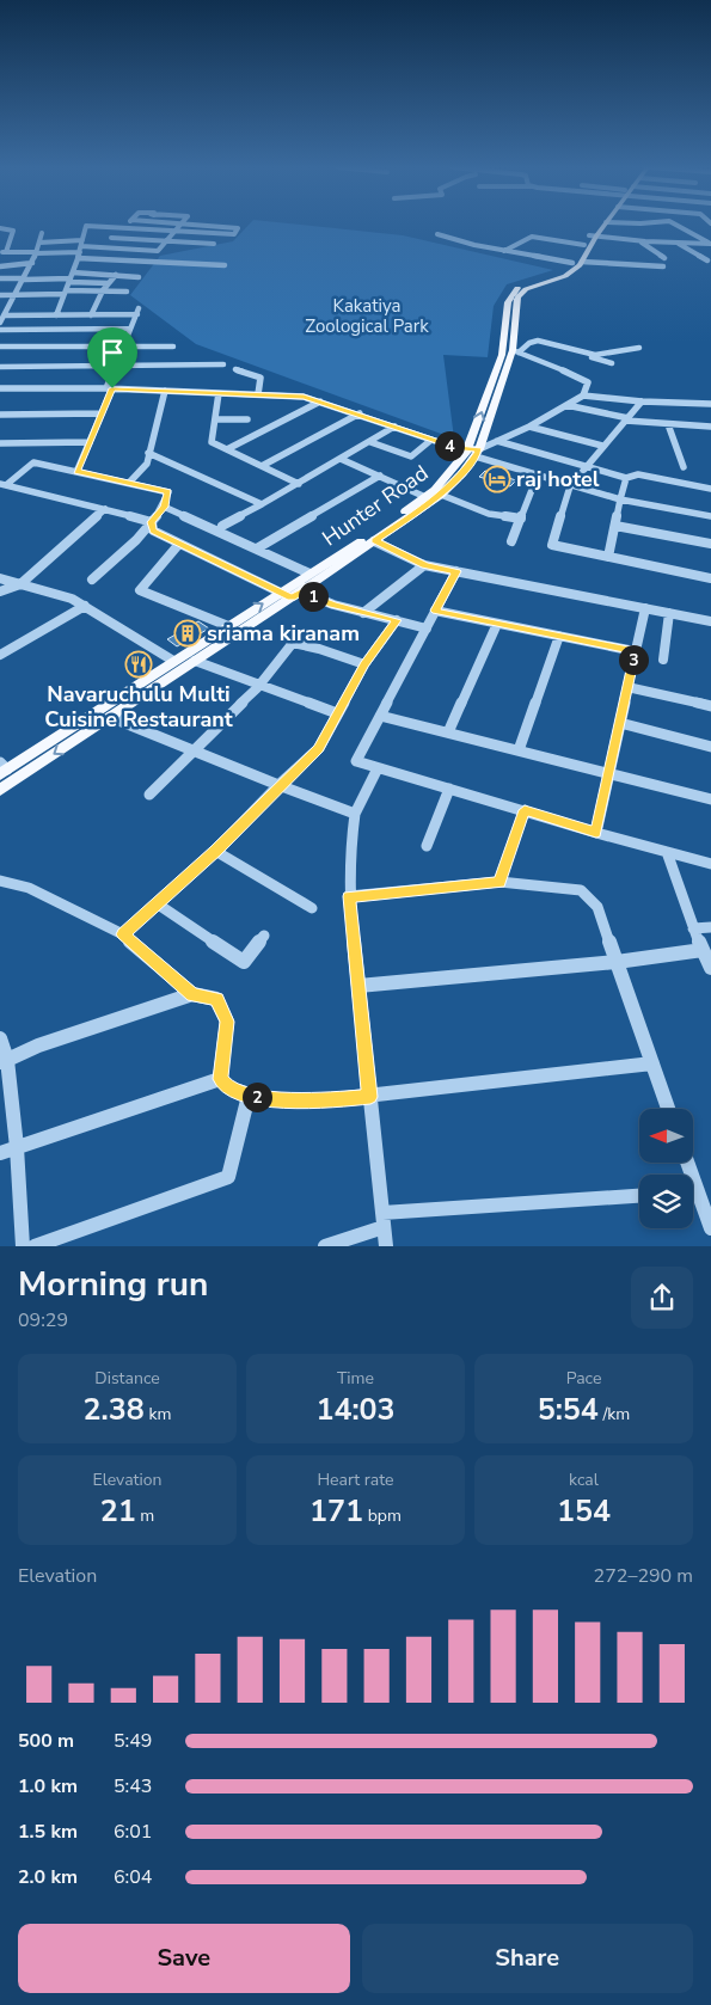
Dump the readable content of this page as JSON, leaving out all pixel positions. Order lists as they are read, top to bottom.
{
  "streets": {
    "main road": ["Hunter Road"]
  },
  "parks": ["Kakatiya Zoological Park"],
  "places": {
    "hotel": ["raj hotel"],
    "building": ["sriama kiranam"],
    "restaurant": ["Navaruchulu Multi Cuisine Restaurant"]
  },
  "north": "left",
  "page": {
    "pins": [
      "4",
      "1",
      "3",
      "2"
    ],
    "heading": ["Morning run", "09:29"],
    "stats": [
      ["Distance", "2.38 km"],
      ["Time", "14:03"],
      ["Pace", "5:54 /km"],
      ["Elevation", "21 m"],
      ["Heart rate", "171 bpm"],
      ["kcal", "154"]
    ],
    "chart": ["Elevation", "272–290 m"],
    "list": [
      {
        "name": "500 m",
        "note": "5:49"
      },
      {
        "name": "1.0 km",
        "note": "5:43"
      },
      {
        "name": "1.5 km",
        "note": "6:01"
      },
      {
        "name": "2.0 km",
        "note": "6:04"
      }
    ],
    "buttons": ["Save", "Share"]
  }
}
